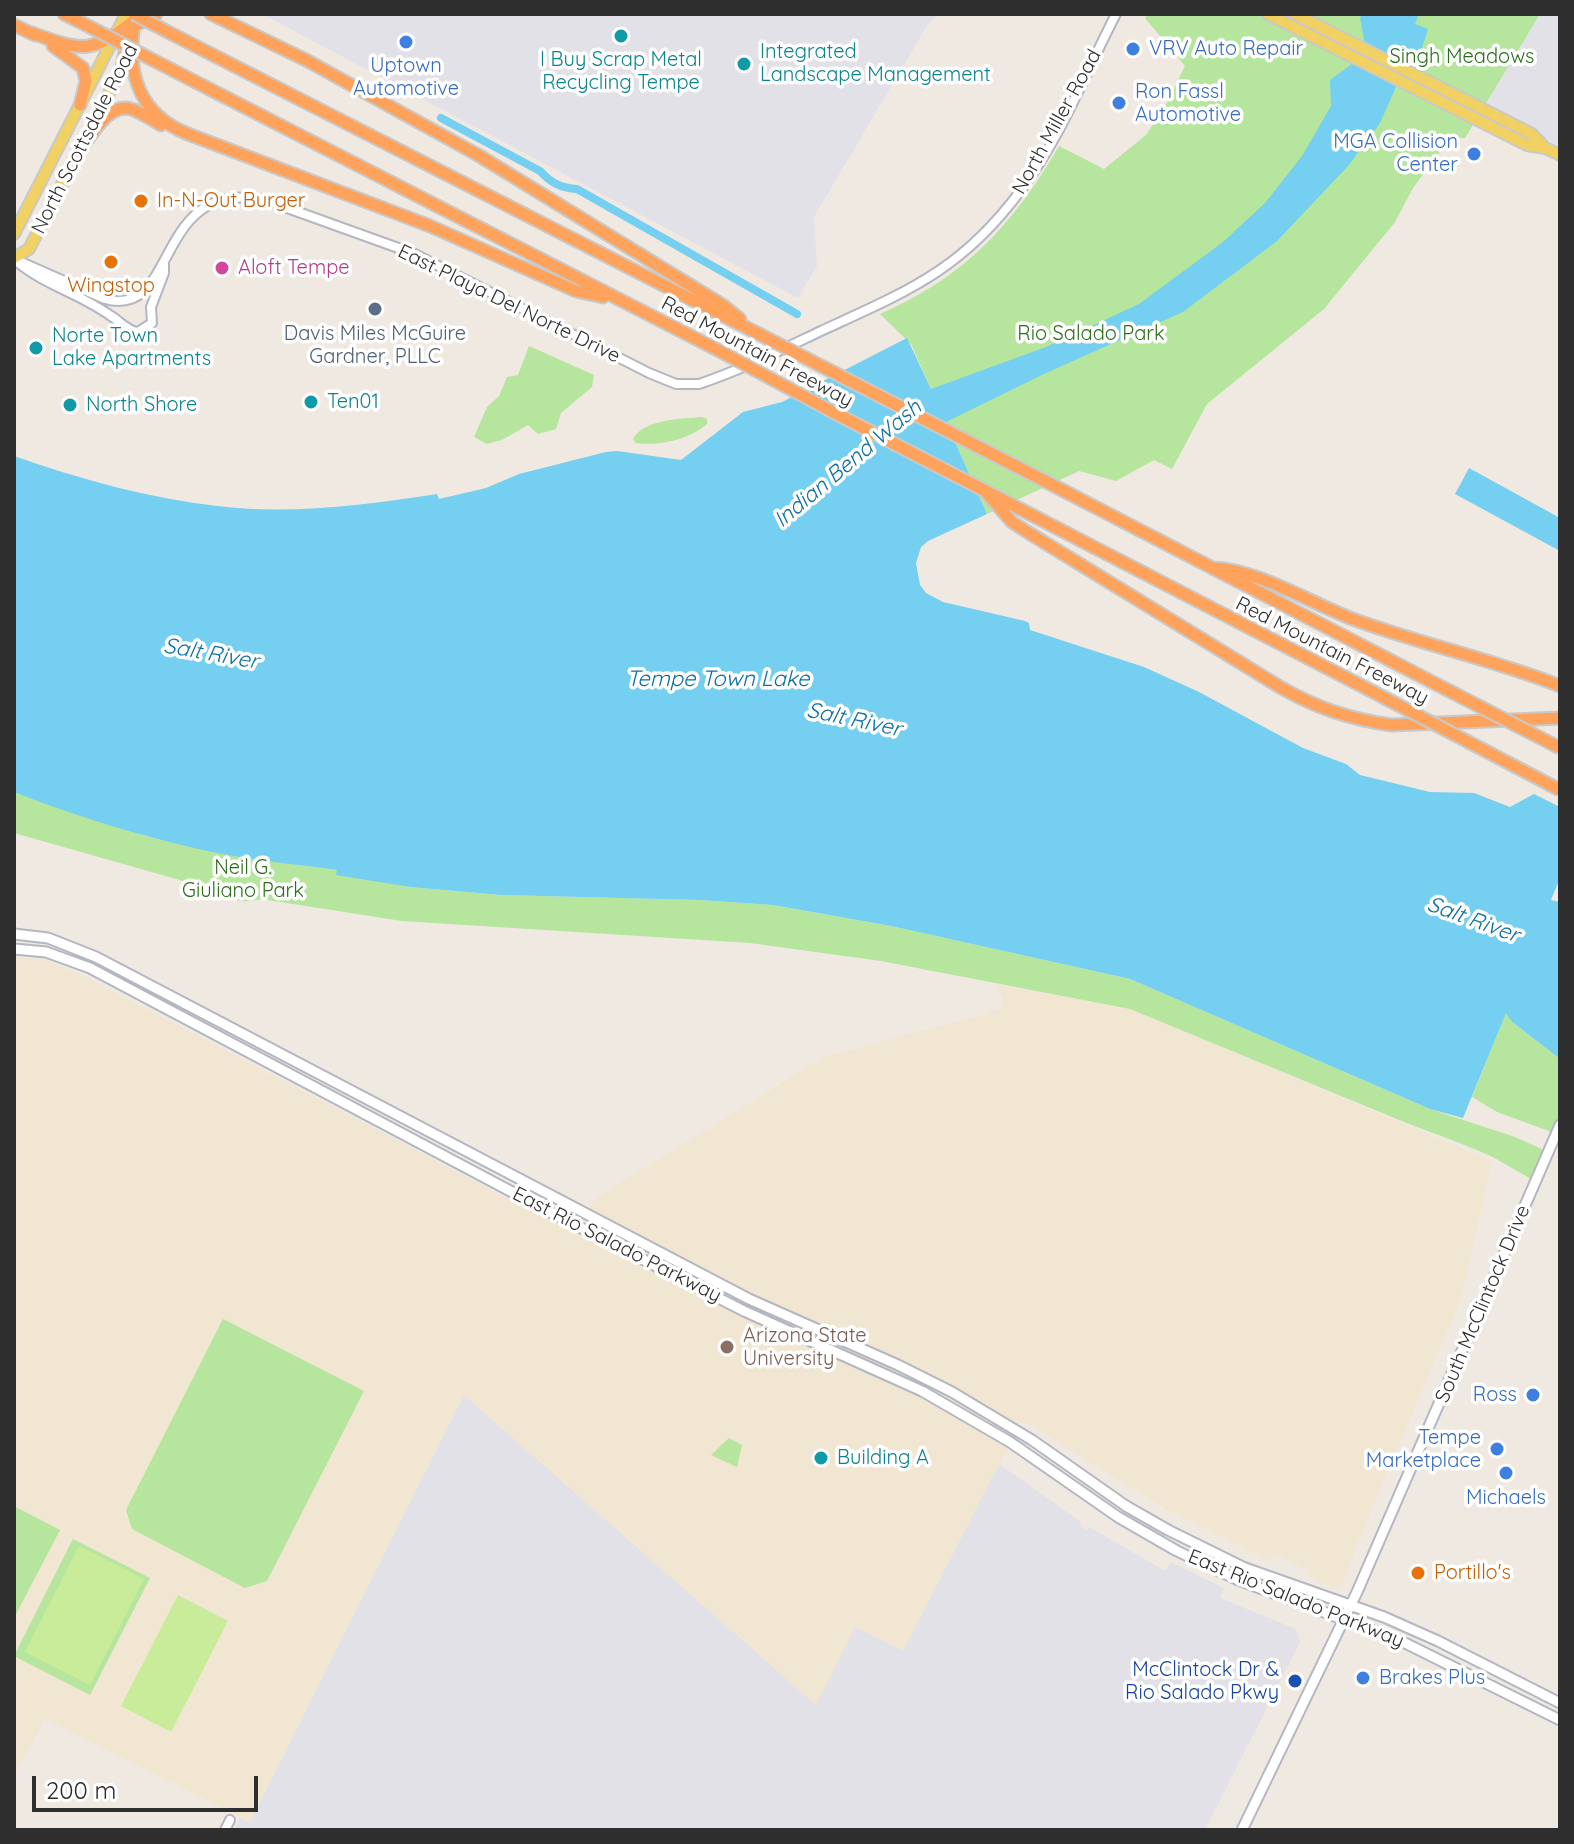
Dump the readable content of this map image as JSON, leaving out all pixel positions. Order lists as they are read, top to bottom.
{
  "streets": {
    "highway": ["Red Mountain Freeway"],
    "main road": ["North Scottsdale Road", "East Rio Salado Parkway", "South McClintock Drive"],
    "street": ["North Miller Road", "East Playa Del Norte Drive"]
  },
  "crossings": [
    ["North Miller Road", "East Playa Del Norte Drive"],
    ["East Rio Salado Parkway", "South McClintock Drive"]
  ],
  "water": ["Indian Bend Wash", "Salt River", "Tempe Town Lake"],
  "parks": ["Singh Meadows", "Rio Salado Park", "Neil G. Giuliano Park"],
  "places": [
    "I Buy Scrap Metal Recycling Tempe",
    "Uptown Automotive",
    "VRV Auto Repair",
    "Integrated Landscape Management",
    "Ron Fassl Automotive",
    "MGA Collision Center",
    "In-N-Out Burger",
    "Wingstop",
    "Aloft Tempe",
    "Davis Miles McGuire Gardner, PLLC",
    "Norte Town Lake Apartments",
    "Ten01",
    "North Shore",
    "Arizona State University",
    "Ross",
    "Tempe Marketplace",
    "Building A",
    "Michaels",
    "Portillo's",
    "Brakes Plus",
    "McClintock Dr & Rio Salado Pkwy"
  ],
  "scale_bar": "200 m"
}
